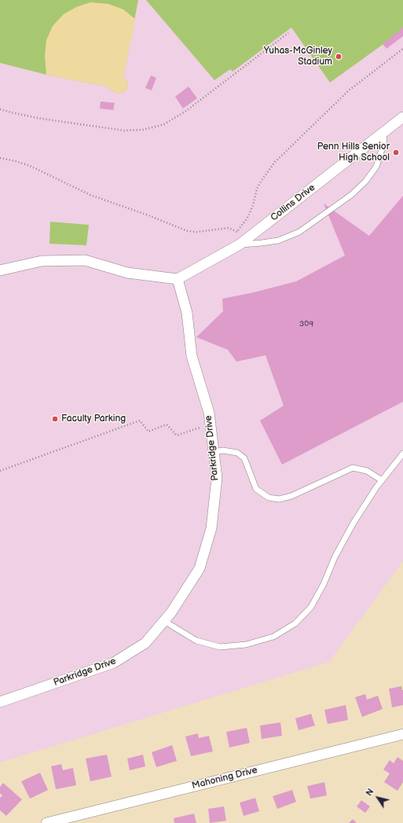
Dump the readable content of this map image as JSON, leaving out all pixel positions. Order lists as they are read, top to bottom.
{
  "streets": {
    "street": ["Collins Drive", "Parkridge Drive", "Mahoning Drive"]
  },
  "crossings": [
    ["Collins Drive", "Parkridge Drive"]
  ],
  "places": ["Yuhas-McGinley Stadium", "Penn Hills Senior High School", "Faculty Parking"],
  "house_numbers": ["309"],
  "north": "top left"
}
